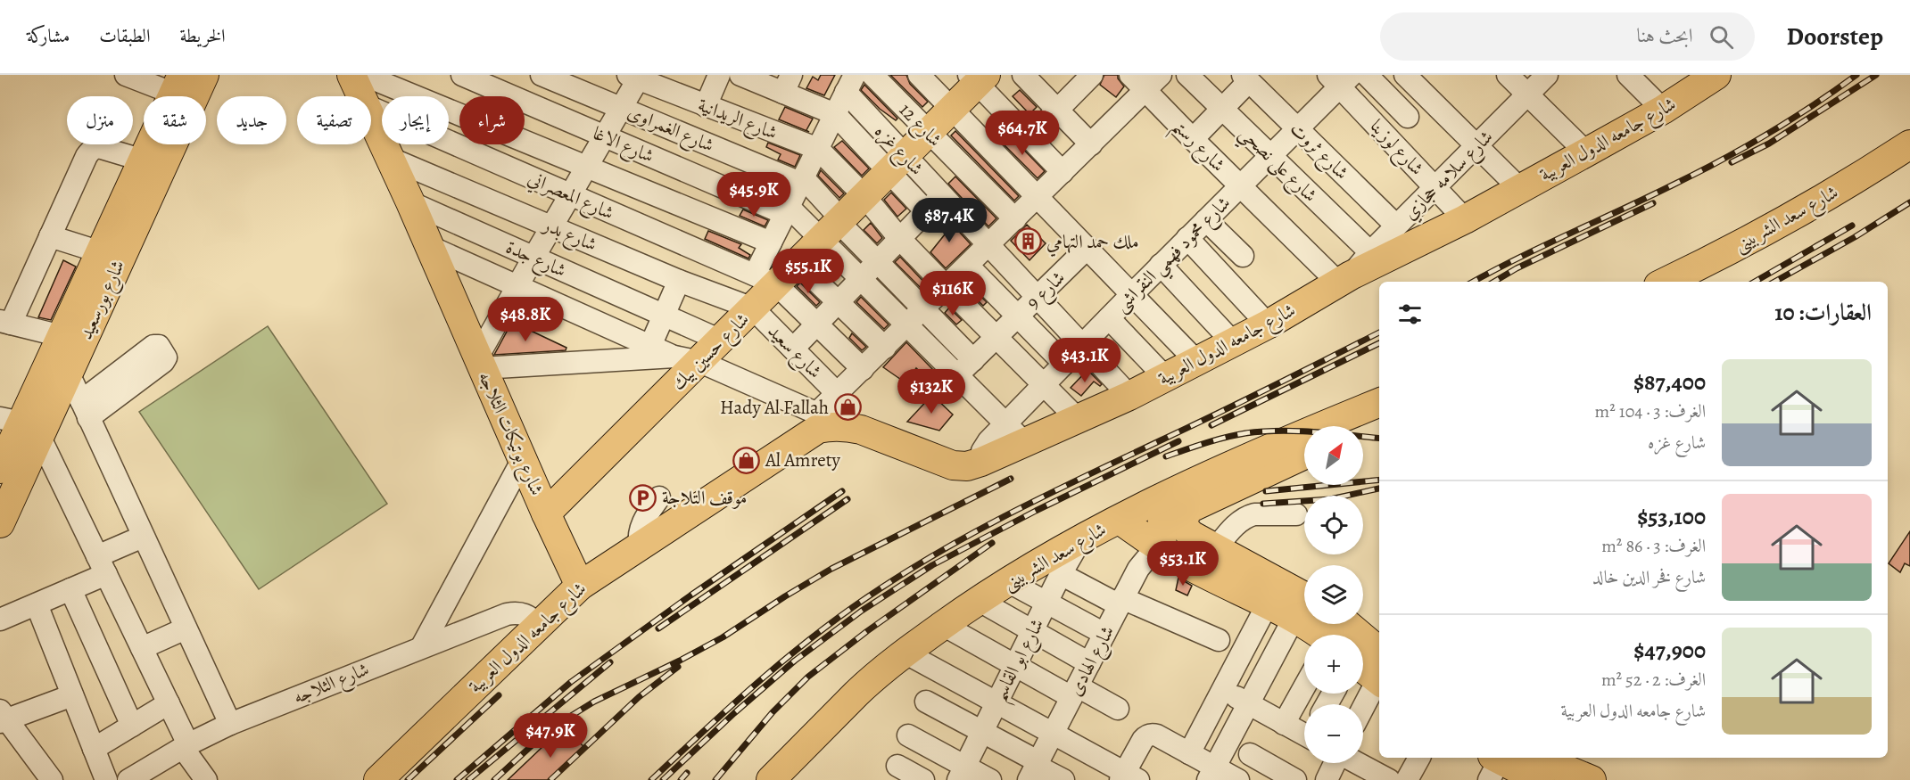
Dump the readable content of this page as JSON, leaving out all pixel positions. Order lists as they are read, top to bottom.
{
  "streets": {
    "main road": [
      "شارع جامعه الدول العربية",
      "شارع سعد الشربينى",
      "شارع بورسعيد",
      "شارع حسين بيك",
      "شارع بوتيكات الثلاجه"
    ],
    "street": [
      "شارع الريدانية",
      "شارع 12",
      "شارع الغمراوى",
      "شارع الاغا",
      "شارع رستم",
      "شارع لوزينا",
      "شارع غزه",
      "شارع ثروت",
      "شارع على نصحي",
      "شارع سلامه حجازي",
      "شارع المعصراني",
      "شارع بدر",
      "شارع محمود فهمي النقراشى",
      "شارع جدة",
      "شارع 9",
      "شارع سعيد",
      "شارع ابو القاسم",
      "شارع الهادى",
      "شارع الثلاجه"
    ]
  },
  "crossings": [
    ["شارع 12", "شارع حسين بيك"],
    ["شارع جامعه الدول العربية", "شارع رستم"],
    ["شارع جامعه الدول العربية", "شارع لوزينا"],
    ["شارع جامعه الدول العربية", "شارع غزه"],
    ["شارع جامعه الدول العربية", "شارع سلامه حجازي"],
    ["شارع جامعه الدول العربية", "شارع محمود فهمي النقراشى"],
    ["شارع جامعه الدول العربية", "شارع بوتيكات الثلاجه"],
    ["شارع جامعه الدول العربية", "شارع الثلاجه"],
    ["شارع رستم", "شارع سلامه حجازي"],
    ["شارع رستم", "شارع محمود فهمي النقراشى"],
    ["شارع لوزينا", "شارع سلامه حجازي"],
    ["شارع لوزينا", "شارع محمود فهمي النقراشى"],
    ["شارع غزه", "شارع محمود فهمي النقراشى"],
    ["شارع غزه", "شارع 9"],
    ["شارع غزه", "شارع حسين بيك"],
    ["شارع ثروت", "شارع سلامه حجازي"],
    ["شارع ثروت", "شارع محمود فهمي النقراشى"],
    ["شارع على نصحي", "شارع سلامه حجازي"],
    ["شارع على نصحي", "شارع محمود فهمي النقراشى"],
    ["شارع المعصراني", "شارع حسين بيك"],
    ["شارع المعصراني", "شارع بوتيكات الثلاجه"],
    ["شارع سعد الشربينى", "شارع ابو القاسم"],
    ["شارع بدر", "شارع حسين بيك"],
    ["شارع بدر", "شارع سعيد"],
    ["شارع بدر", "شارع بوتيكات الثلاجه"],
    ["شارع جدة", "شارع حسين بيك"],
    ["شارع جدة", "شارع بوتيكات الثلاجه"],
    ["شارع حسين بيك", "شارع سعيد"],
    ["شارع حسين بيك", "شارع بوتيكات الثلاجه"]
  ],
  "places": {
    "building": ["ملك حمد التهامي"],
    "shop": ["Hady Al Fallah", "Al Amrety"],
    "parking": ["موقف التلاجة"]
  },
  "north": "top right",
  "page": {
    "header": "Doorstep",
    "search": "ابحث هنا",
    "nav": ["الخريطة", "الطبقات", "مشاركة"],
    "chip": [
      "شراء",
      "إيجار",
      "تصفية",
      "جديد",
      "شقة",
      "منزل"
    ],
    "price": [
      "$64.7K",
      "$45.9K",
      "$87.4K",
      "$55.1K",
      "$116K",
      "$48.8K",
      "$43.1K",
      "$132K",
      "$53.1K",
      "$47.9K"
    ],
    "heading": "العقارات: 10",
    "list": [
      {
        "name": "$87,400",
        "note": "الغرف: 3 · 104 m² · شارع غزه"
      },
      {
        "name": "$53,100",
        "note": "الغرف: 3 · 86 m² · شارع فخر الدين خالد"
      },
      {
        "name": "$47,900",
        "note": "الغرف: 2 · 52 m² · شارع جامعه الدول العربية"
      }
    ],
    "map_buttons": ["+", "−"]
  }
}
